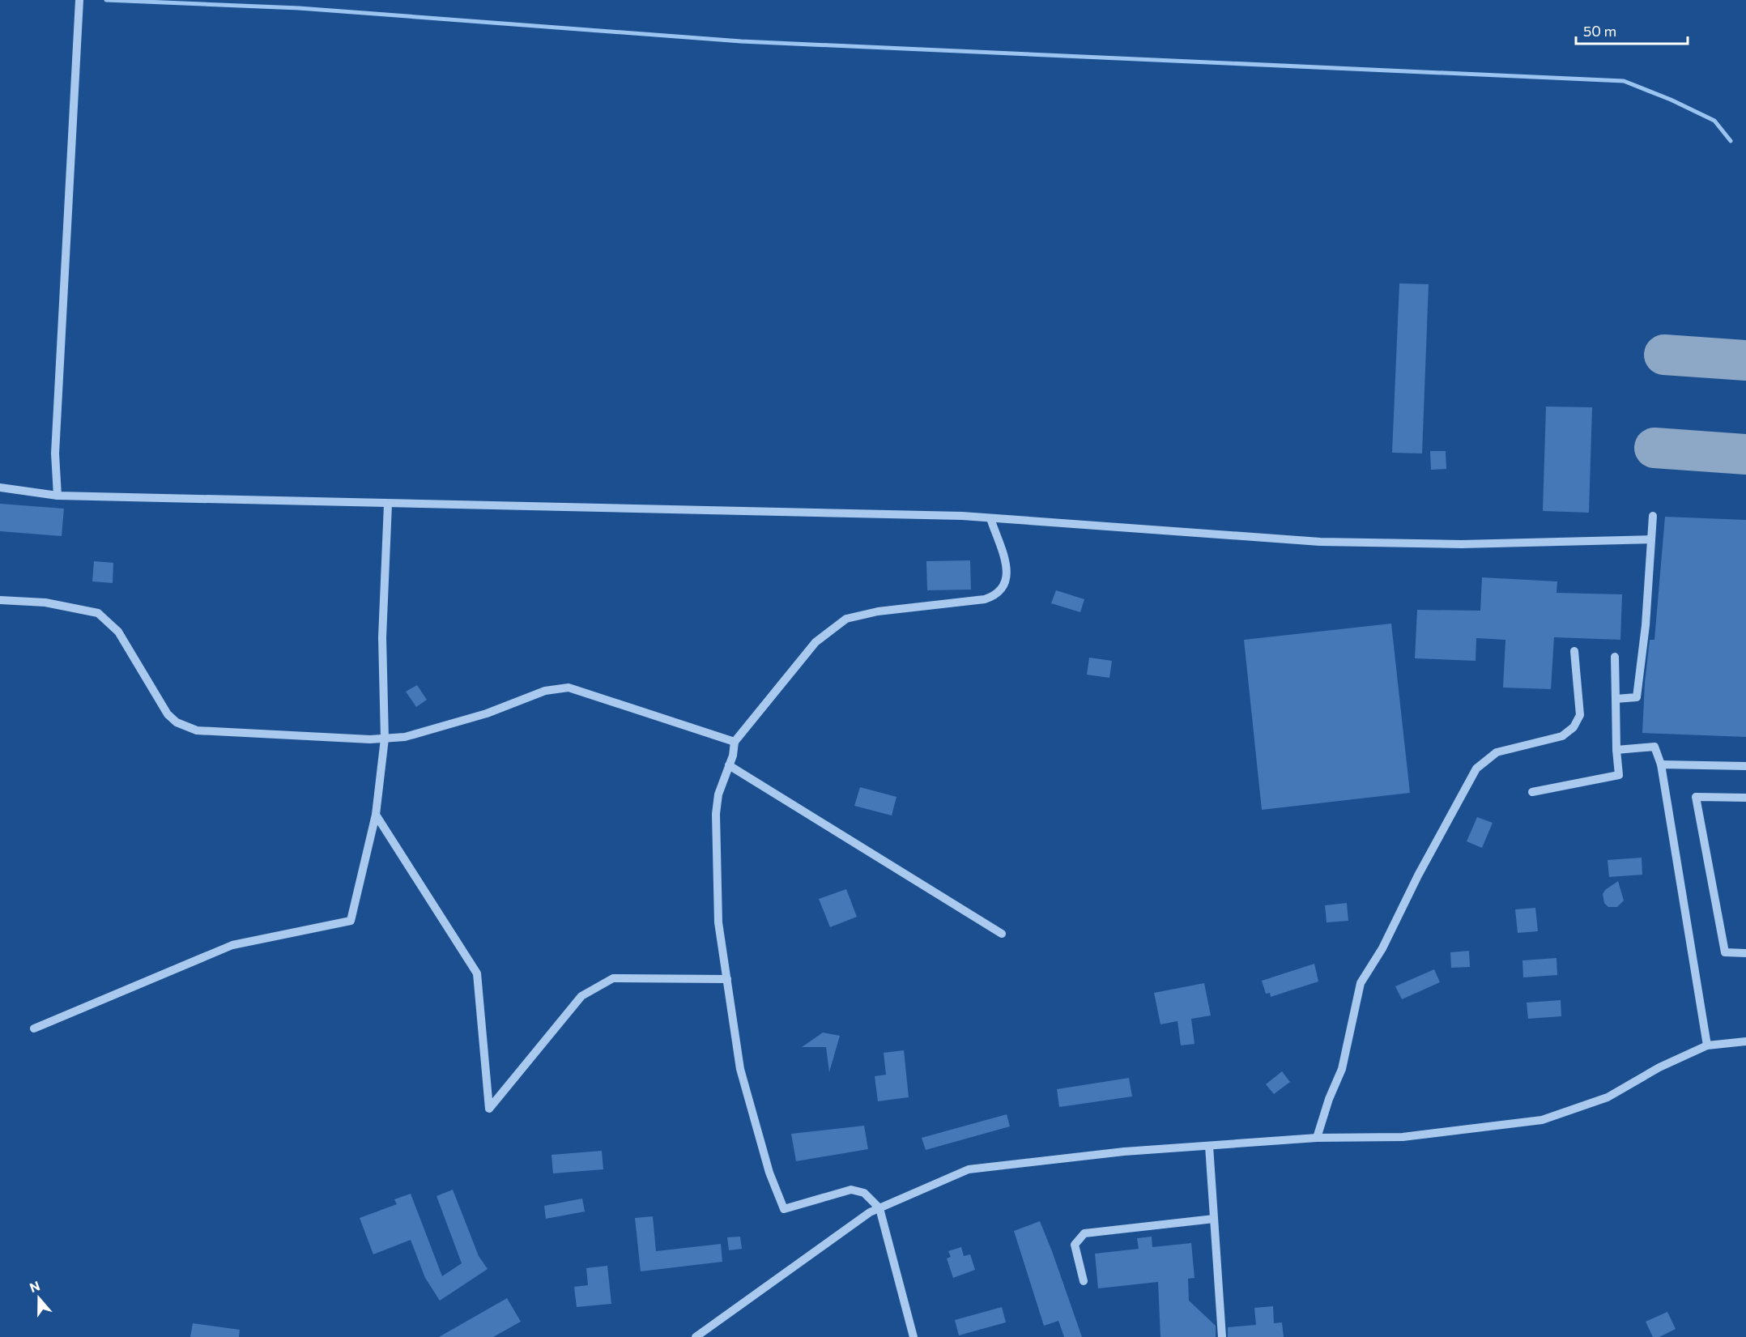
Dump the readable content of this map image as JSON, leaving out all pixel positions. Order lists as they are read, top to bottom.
{
  "scale_bar": "50 m",
  "north": "top"
}
